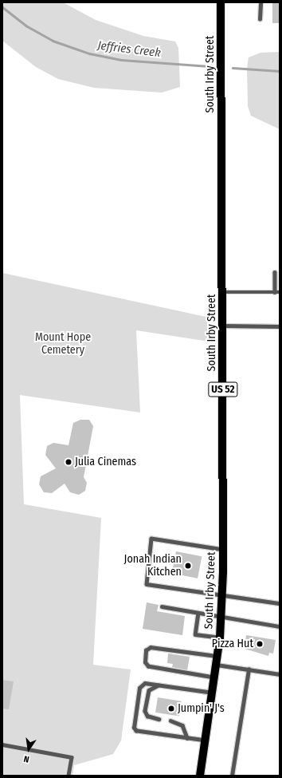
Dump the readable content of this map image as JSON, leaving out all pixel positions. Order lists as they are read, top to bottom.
{
  "streets": {
    "main road": ["South Irby Street", "US 52"]
  },
  "water": ["Jeffries Creek"],
  "parks": ["Mount Hope Cemetery"],
  "places": [
    "Julia Cinemas",
    "Jonah Indian Kitchen",
    "Pizza Hut",
    "Jumpin' J's"
  ],
  "north": "bottom"
}
